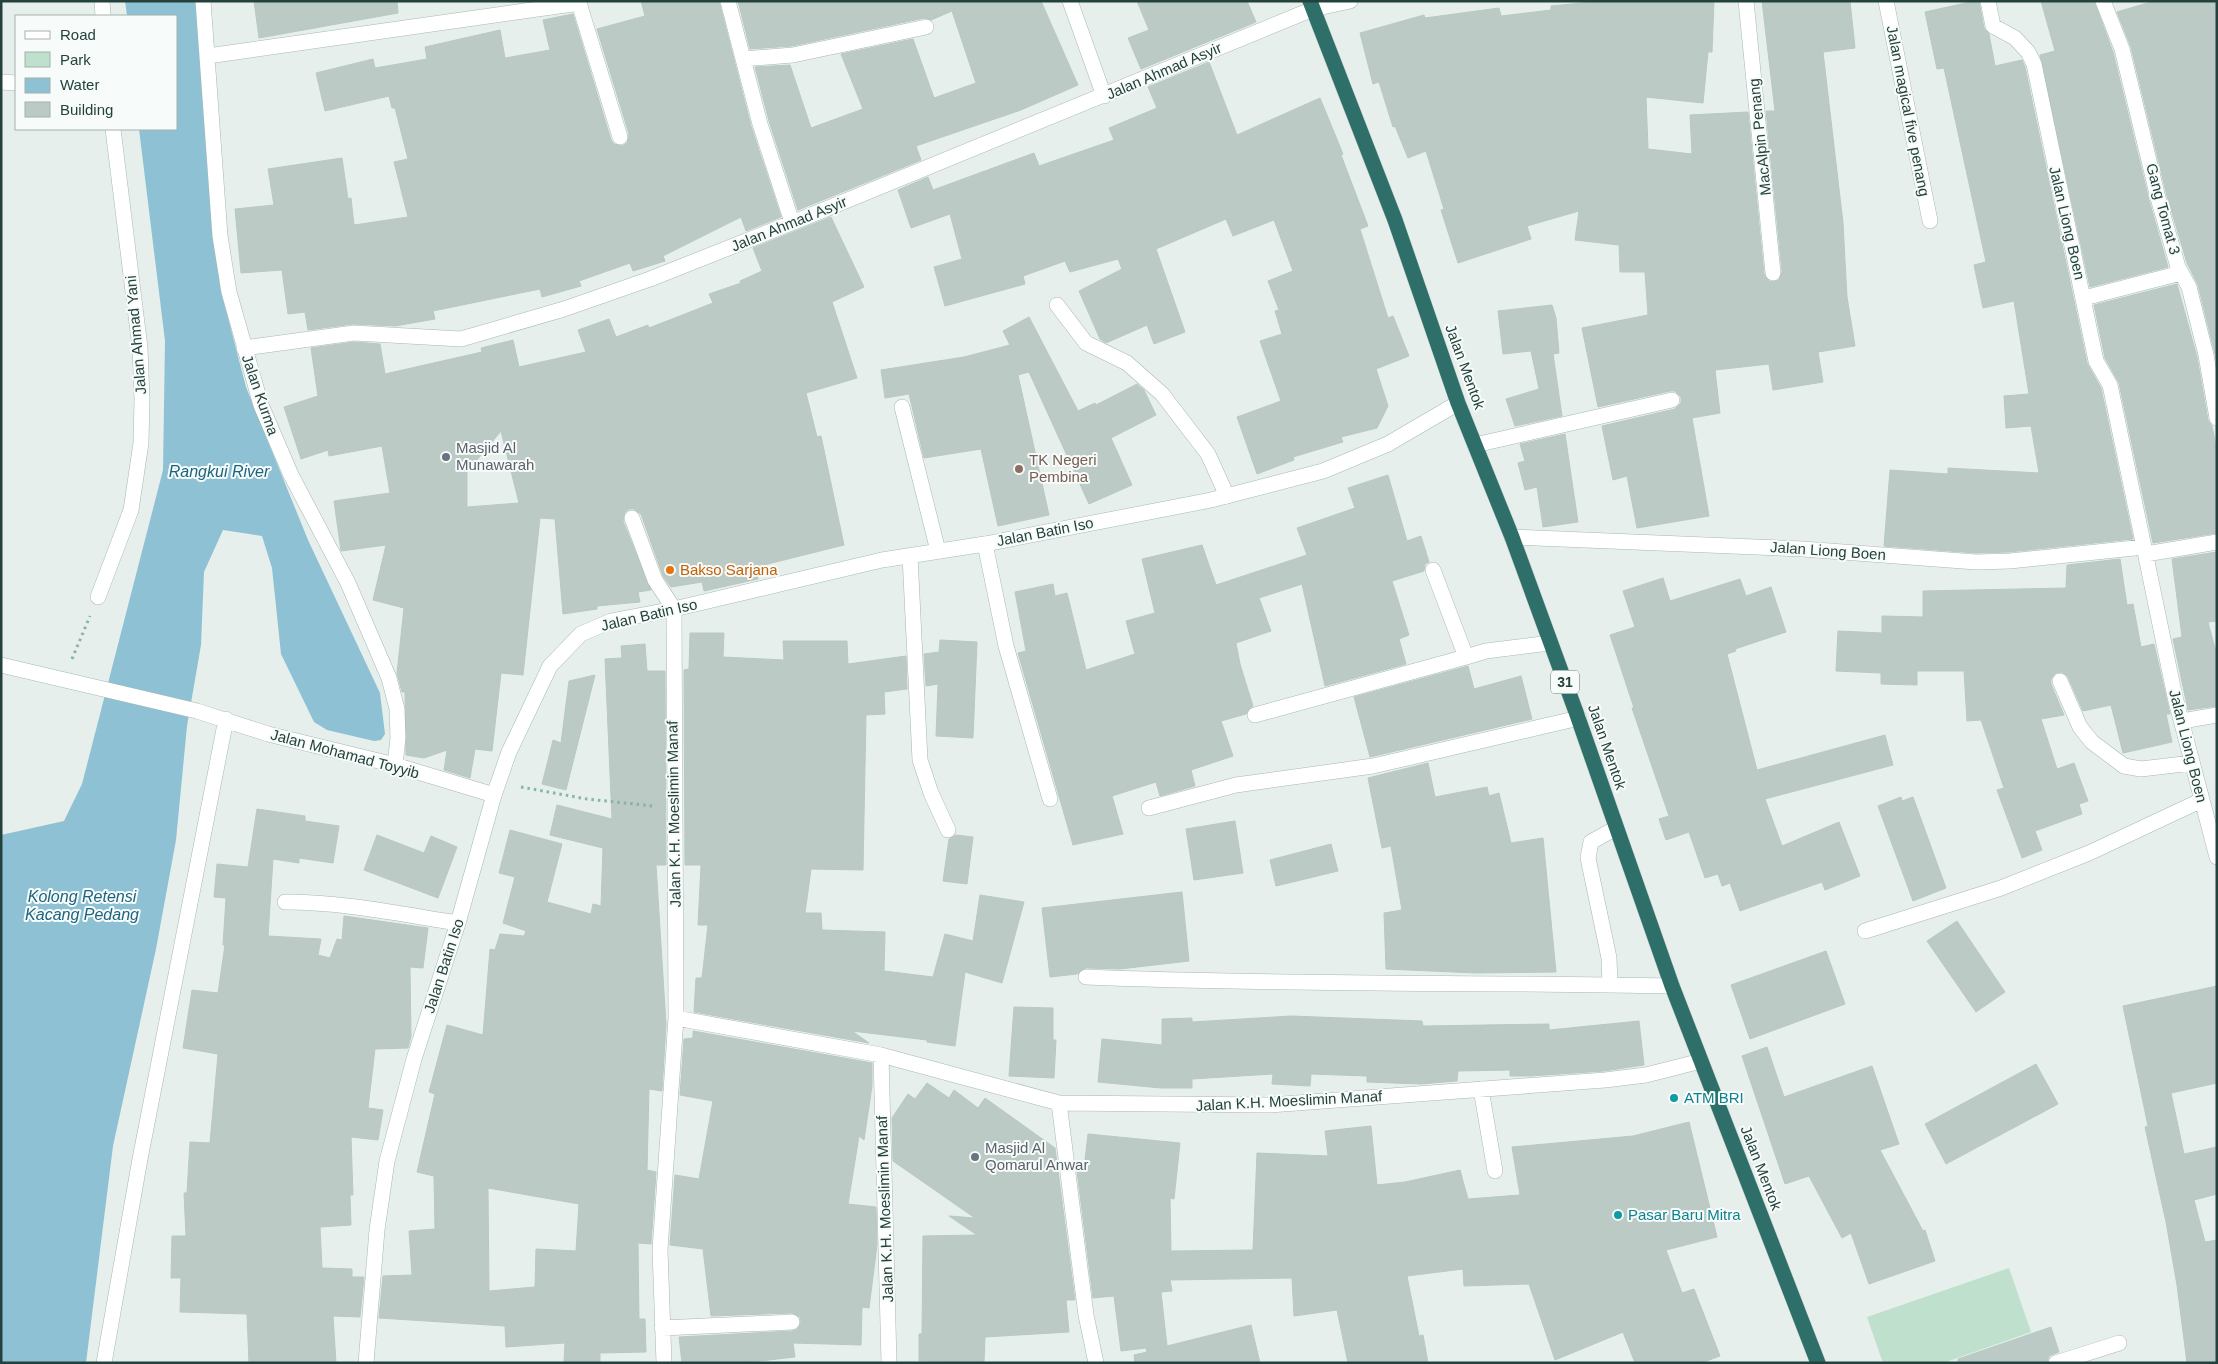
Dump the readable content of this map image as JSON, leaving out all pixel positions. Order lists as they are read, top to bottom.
{
  "streets": {
    "highway": ["Jalan Mentok", "31"],
    "street": [
      "Jalan Ahmad Asyir",
      "Jalan magical five penang",
      "MacAlpin Penang",
      "Gang Tomat 3",
      "Jalan Liong Boen",
      "Jalan Ahmad Yani",
      "Jalan Kurma",
      "Jalan Batin Iso",
      "Jalan Mohamad Toyyib",
      "Jalan K.H. Moeslimin Manaf"
    ]
  },
  "crossings": [
    ["Jalan Ahmad Asyir", "Jalan Mentok"],
    ["Jalan Ahmad Asyir", "Jalan Kurma"],
    ["Jalan Liong Boen", "Jalan Mentok"],
    ["Jalan Mentok", "Jalan Batin Iso"],
    ["Jalan Mentok", "Jalan K.H. Moeslimin Manaf"],
    ["Jalan Kurma", "Jalan Mohamad Toyyib"],
    ["Jalan Batin Iso", "Jalan Mohamad Toyyib"],
    ["Jalan Batin Iso", "Jalan K.H. Moeslimin Manaf"]
  ],
  "water": ["Rangkui River", "Kolong Retensi Kacang Pedang"],
  "places": [
    "Masjid Al Munawarah",
    "TK Negeri Pembina",
    "Bakso Sarjana",
    "ATM BRI",
    "Masjid Al Qomarul Anwar",
    "Pasar Baru Mitra"
  ],
  "legend": [
    "Road",
    "Park",
    "Water",
    "Building"
  ]
}
